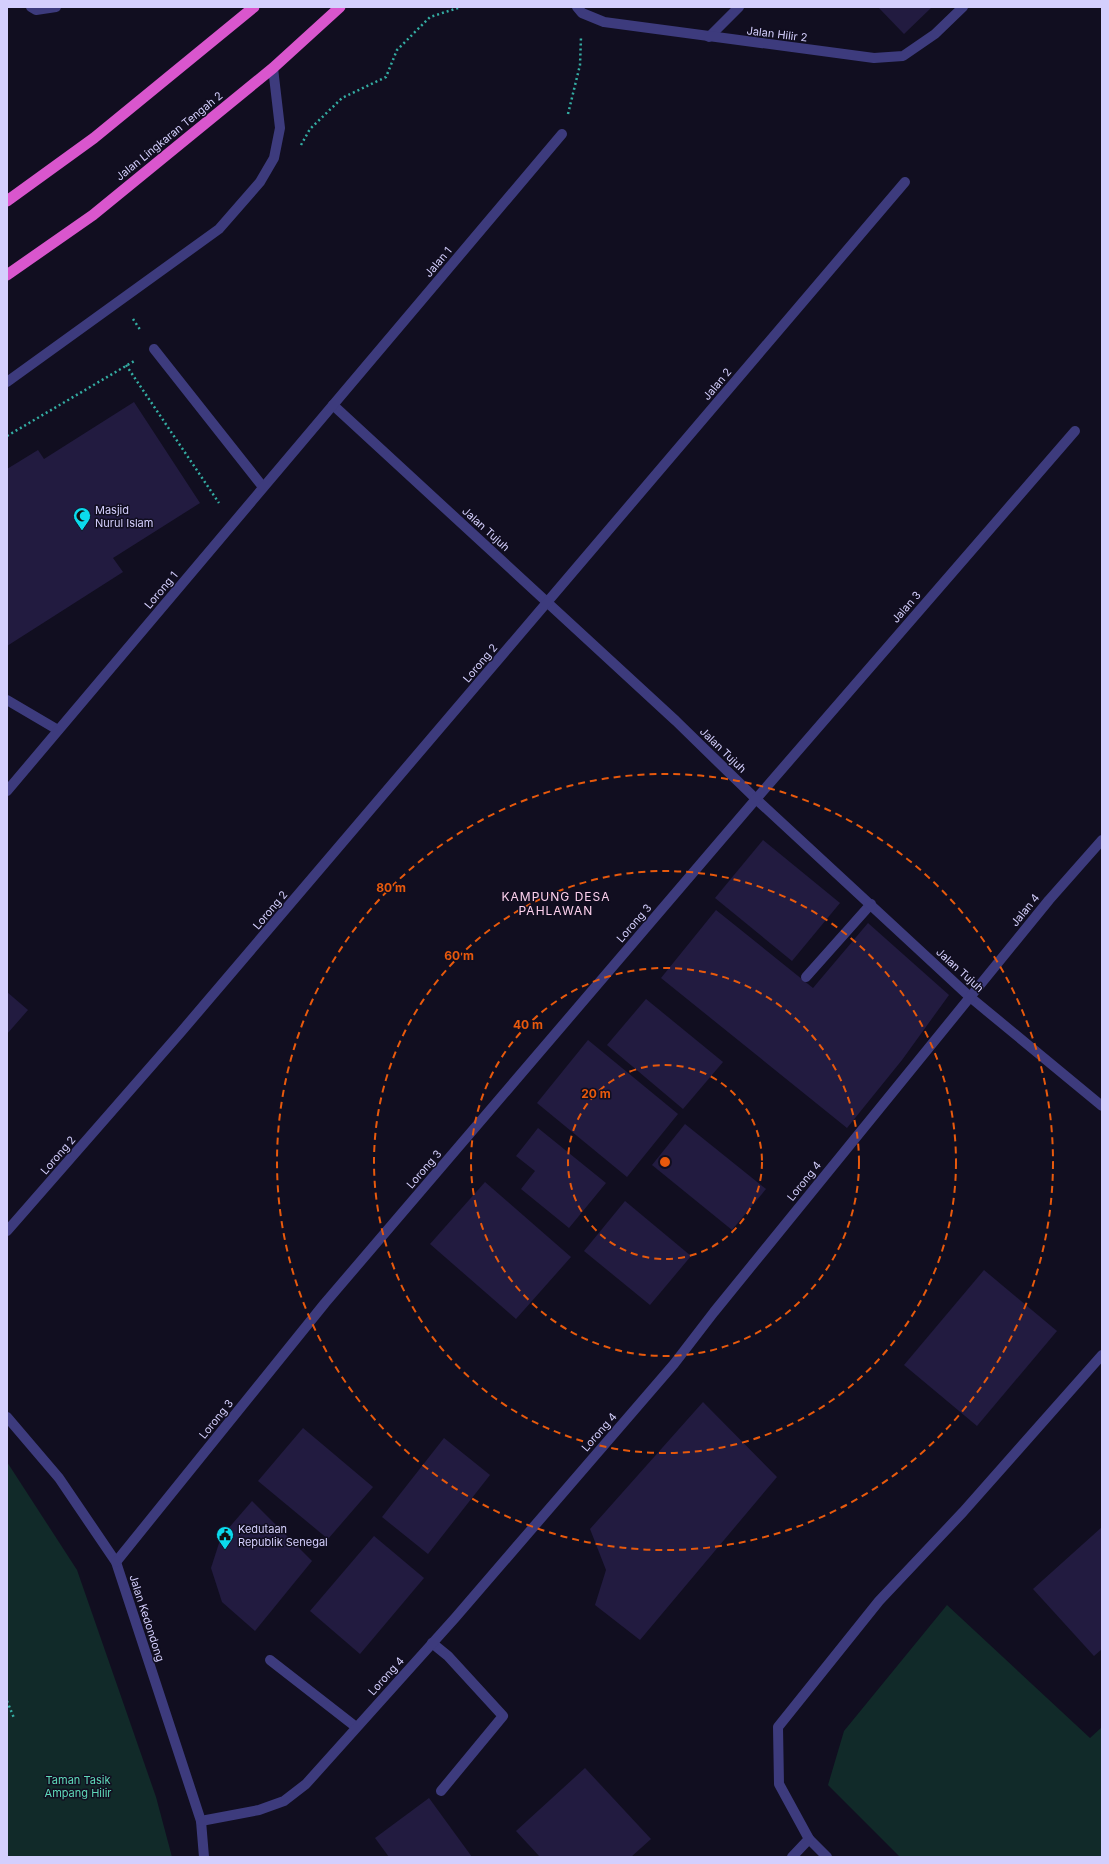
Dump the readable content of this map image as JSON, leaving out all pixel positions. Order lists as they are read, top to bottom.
{
  "streets": {
    "highway": ["Jalan Lingkaran Tengah 2"],
    "street": [
      "Jalan Hilir 2",
      "Jalan 1",
      "Jalan 2",
      "Jalan Tujuh",
      "Lorong 1",
      "Jalan 3",
      "Lorong 2",
      "Jalan 4",
      "Lorong 3",
      "Lorong 4",
      "Jalan Kedondong"
    ]
  },
  "crossings": [
    ["Jalan 1", "Jalan Tujuh"],
    ["Jalan 1", "Lorong 1"],
    ["Jalan 2", "Jalan Tujuh"],
    ["Jalan 2", "Lorong 2"],
    ["Jalan Tujuh", "Lorong 1"],
    ["Jalan Tujuh", "Jalan 3"],
    ["Jalan Tujuh", "Lorong 2"],
    ["Jalan Tujuh", "Jalan 4"],
    ["Jalan Tujuh", "Lorong 3"],
    ["Jalan Tujuh", "Lorong 4"],
    ["Jalan 3", "Lorong 3"],
    ["Jalan 4", "Lorong 4"],
    ["Lorong 3", "Jalan Kedondong"],
    ["Lorong 4", "Jalan Kedondong"]
  ],
  "districts": ["KAMPUNG DESA PAHLAWAN"],
  "parks": ["Taman Tasik Ampang Hilir"],
  "places": {
    "mosque": ["Masjid Nurul Islam"],
    "public building": ["Kedutaan Republik Senegal"]
  },
  "rings": [
    "80 m",
    "60 m",
    "40 m",
    "20 m"
  ]
}
